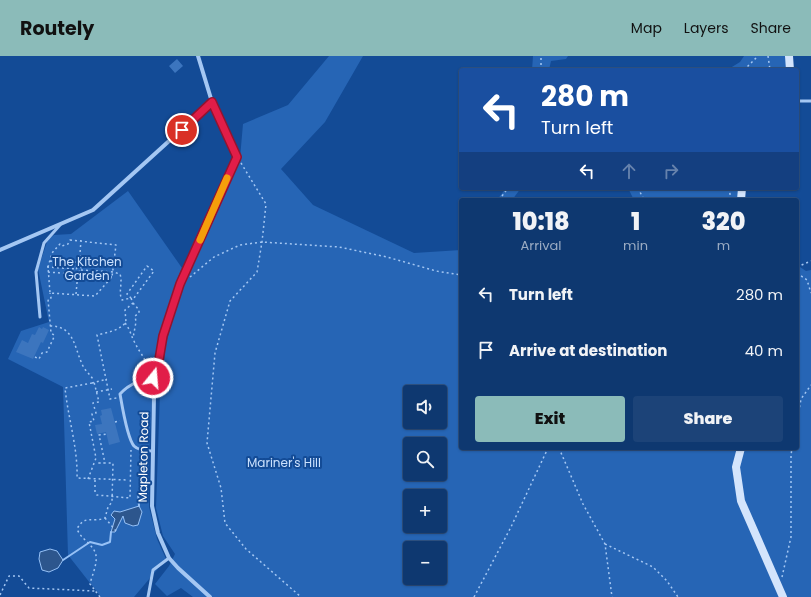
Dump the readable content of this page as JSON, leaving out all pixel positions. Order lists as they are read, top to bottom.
{
  "streets": {
    "street": ["Mapleton Road"]
  },
  "parks": ["The Kitchen Garden", "Mariner's Hill"],
  "page": {
    "header": "Routely",
    "nav": ["Map", "Layers", "Share"],
    "turn": ["280 m", "Turn left"],
    "eta": [
      "10:18",
      "Arrival",
      "1",
      "min",
      "320",
      "m"
    ],
    "list": [
      {
        "name": "Turn left",
        "value": "280 m"
      },
      {
        "name": "Arrive at destination",
        "value": "40 m"
      }
    ],
    "map_buttons": ["+", "−"],
    "buttons": ["Exit", "Share"]
  }
}
